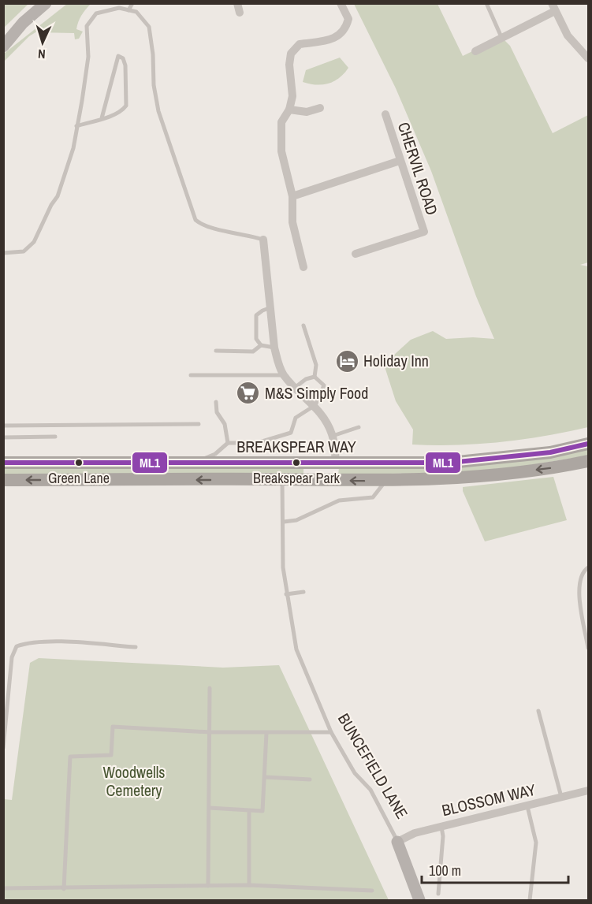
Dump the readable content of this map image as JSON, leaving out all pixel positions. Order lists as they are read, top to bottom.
{
  "streets": {
    "main road": ["BREAKSPEAR WAY"],
    "street": ["CHERVIL ROAD", "BUNCEFIELD LANE", "BLOSSOM WAY"]
  },
  "crossings": [
    ["BUNCEFIELD LANE", "BLOSSOM WAY"]
  ],
  "parks": ["Woodwells Cemetery"],
  "places": {
    "hotel": ["Holiday Inn"],
    "supermarket": ["M&S Simply Food"],
    "other": ["Green Lane", "Breakspear Park"]
  },
  "lines": ["transit line ML1"],
  "scale_bar": "100 m",
  "north": "bottom"
}
